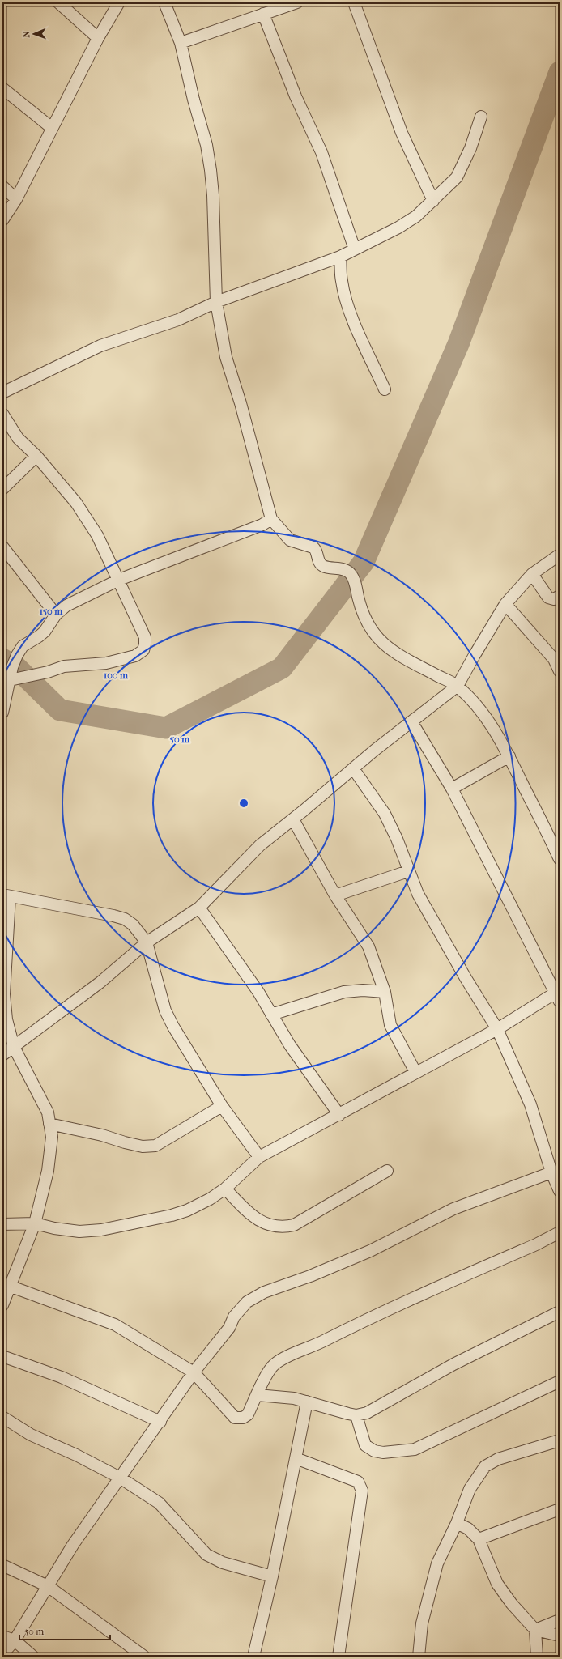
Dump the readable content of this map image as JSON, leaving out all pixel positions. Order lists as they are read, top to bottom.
{
  "scale_bar": "50 m",
  "north": "left",
  "rings": ["150 m", "100 m", "50 m"]
}
